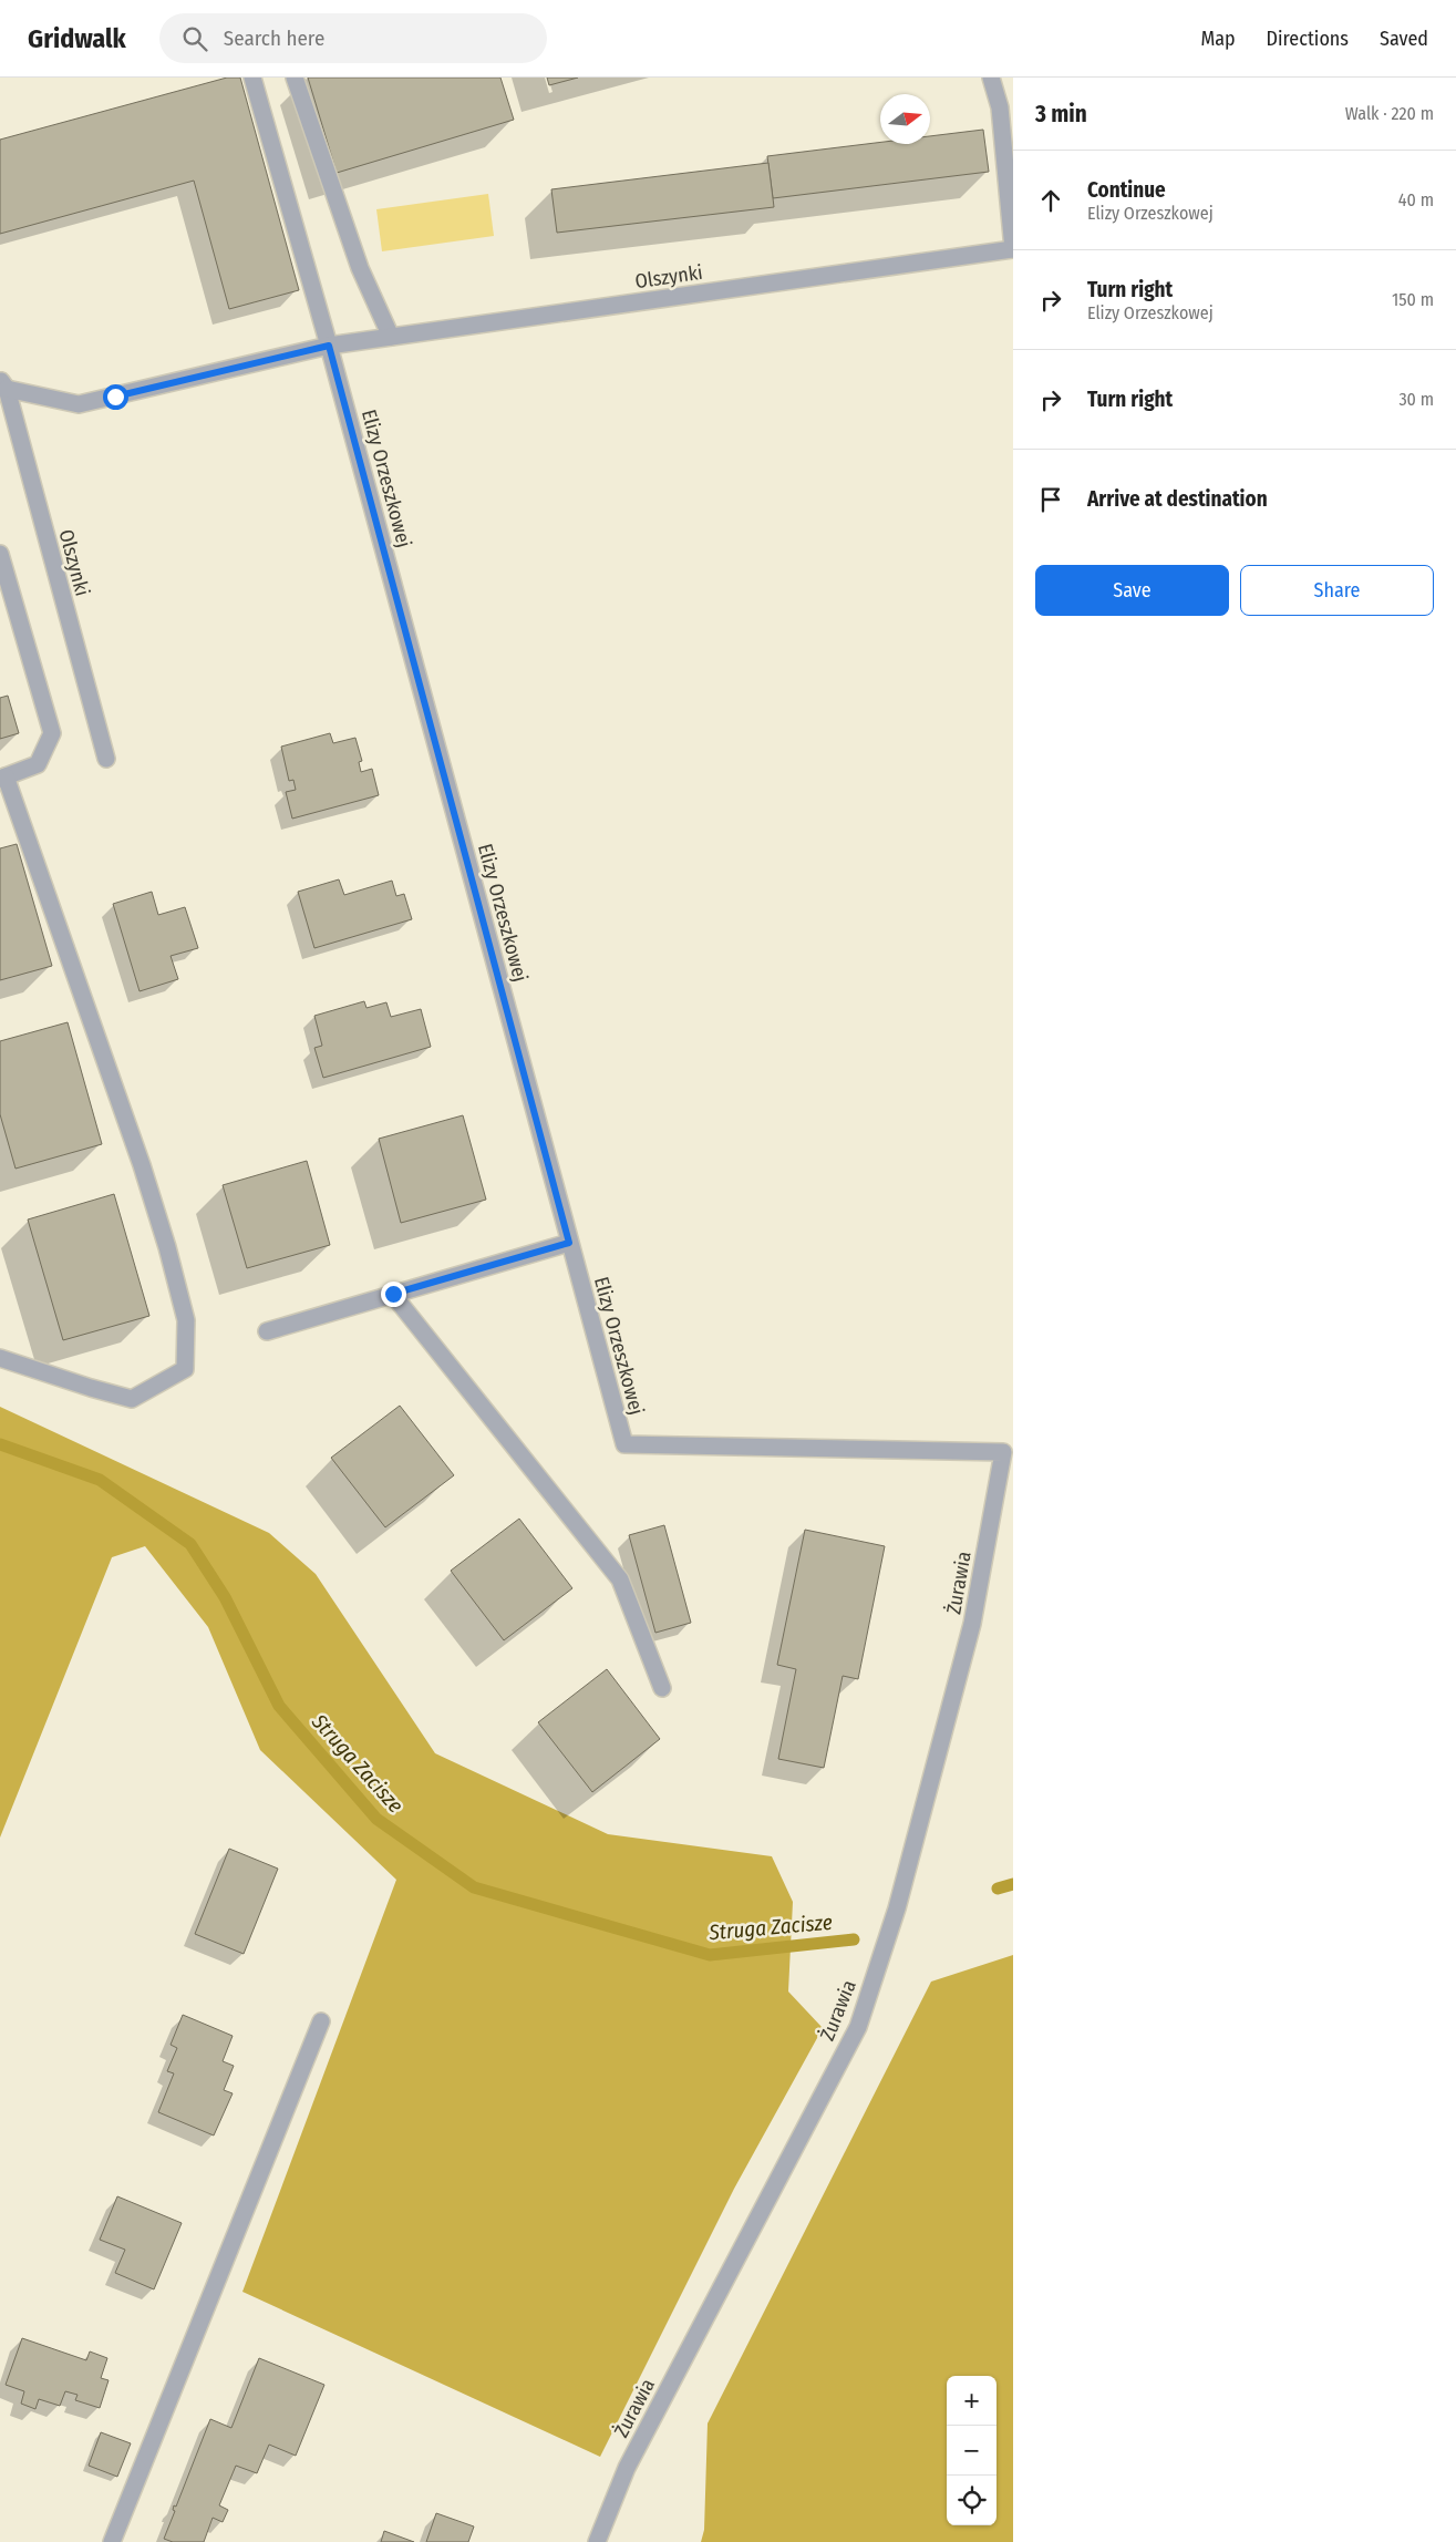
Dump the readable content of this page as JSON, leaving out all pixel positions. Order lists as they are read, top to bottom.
{
  "streets": {
    "street": ["Olszynki", "Elizy Orzeszkowej", "Żurawia"]
  },
  "crossings": [
    ["Olszynki", "Elizy Orzeszkowej"],
    ["Elizy Orzeszkowej", "Żurawia"]
  ],
  "water": ["Struga Zacisze"],
  "north": "right",
  "page": {
    "header": "Gridwalk",
    "search": "Search here",
    "nav": ["Map", "Directions", "Saved"],
    "heading": ["3 min", "Walk · 220 m"],
    "list": [
      ["Continue", "Elizy Orzeszkowej", "40 m"],
      ["Turn right", "Elizy Orzeszkowej", "150 m"],
      ["Turn right", "30 m"],
      "Arrive at destination"
    ],
    "buttons": ["Save", "Share"],
    "map_buttons": ["+", "−"]
  }
}
